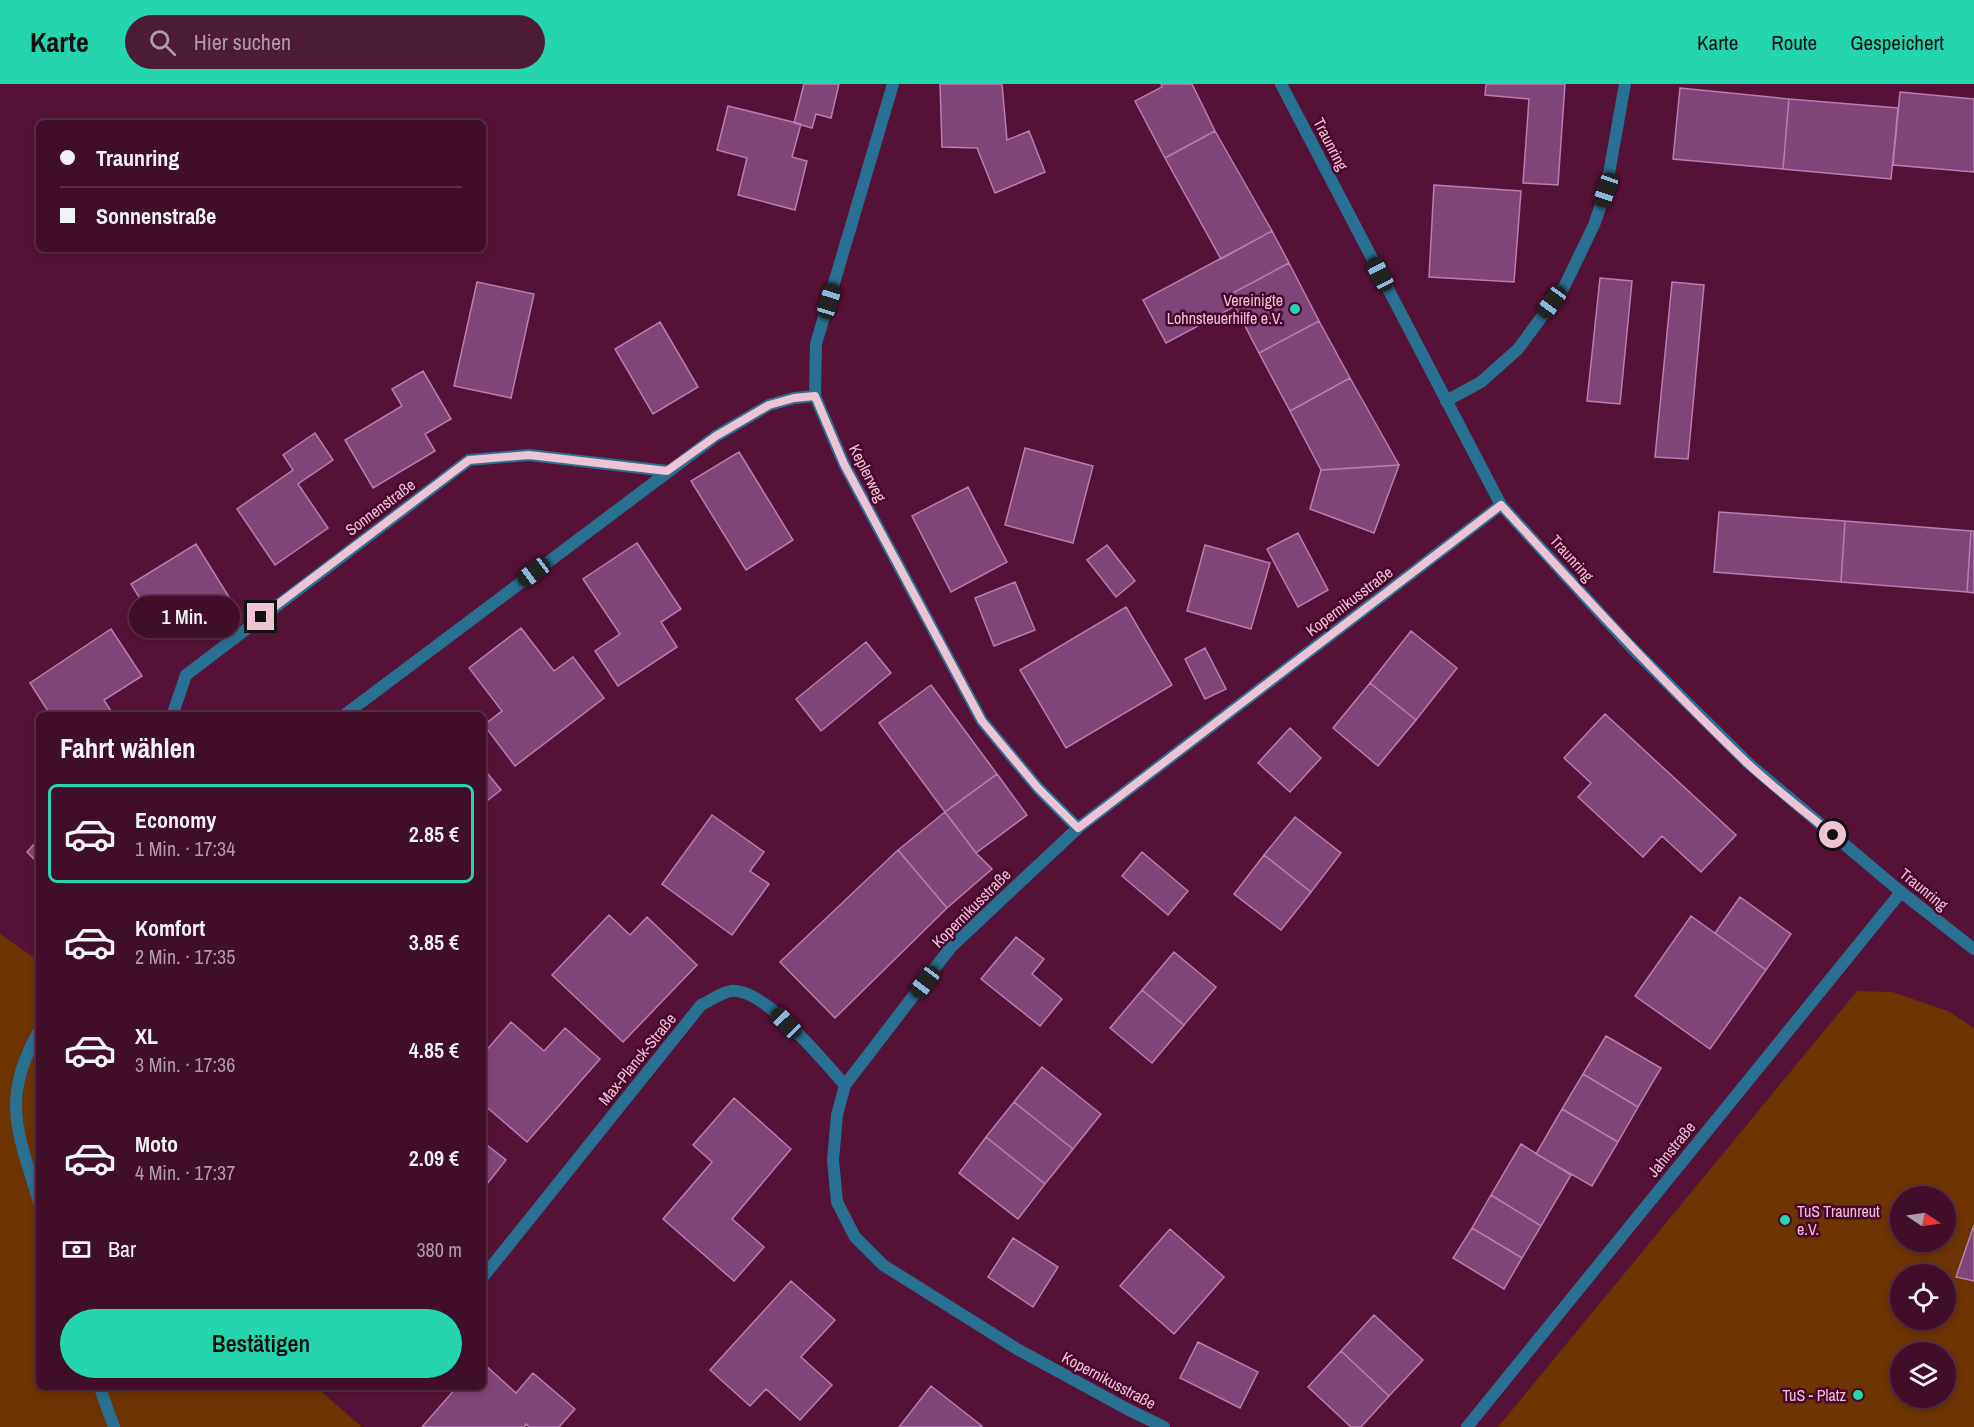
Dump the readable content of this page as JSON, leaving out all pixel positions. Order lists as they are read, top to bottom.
{
  "streets": {
    "street": [
      "Traunring",
      "Keplerweg",
      "Sonnenstraße",
      "Kopernikusstraße",
      "Max-Planck-Straße",
      "Jahnstraße"
    ]
  },
  "crossings": [
    ["Traunring", "Kopernikusstraße"],
    ["Traunring", "Jahnstraße"],
    ["Keplerweg", "Kopernikusstraße"],
    ["Kopernikusstraße", "Max-Planck-Straße"]
  ],
  "places": ["Vereinigte Lohnsteuerhilfe e.V.", "TuS Traunreut e.V.", "TuS - Platz"],
  "north": "right",
  "page": {
    "header": "Karte",
    "search": "Hier suchen",
    "nav": ["Karte", "Route", "Gespeichert"],
    "banner": ["Traunring", "Sonnenstraße"],
    "bubble": "1 Min.",
    "heading": "Fahrt wählen",
    "list": [
      {
        "name": "Economy",
        "note": "1 Min. · 17:34",
        "value": "2.85 €"
      },
      {
        "name": "Komfort",
        "note": "2 Min. · 17:35",
        "value": "3.85 €"
      },
      {
        "name": "XL",
        "note": "3 Min. · 17:36",
        "value": "4.85 €"
      },
      {
        "name": "Moto",
        "note": "4 Min. · 17:37",
        "value": "2.09 €"
      }
    ],
    "pay": ["Bar", "380 m"],
    "buttons": "Bestätigen"
  }
}
